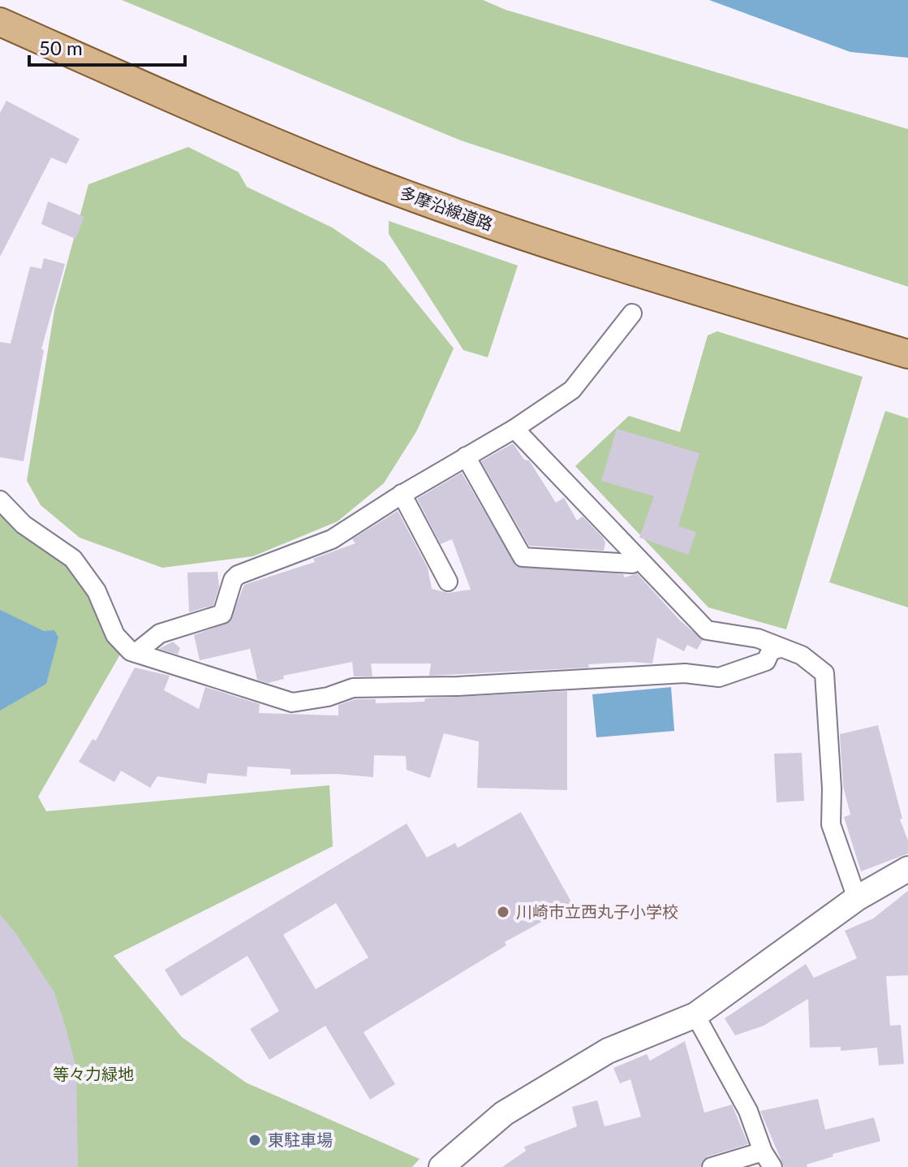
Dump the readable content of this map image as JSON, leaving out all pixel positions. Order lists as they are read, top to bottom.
{
  "streets": {
    "main road": ["多摩沿線道路"]
  },
  "parks": ["等々力緑地"],
  "places": ["川崎市立西丸子小学校", "東駐車場"],
  "scale_bar": "50 m"
}
